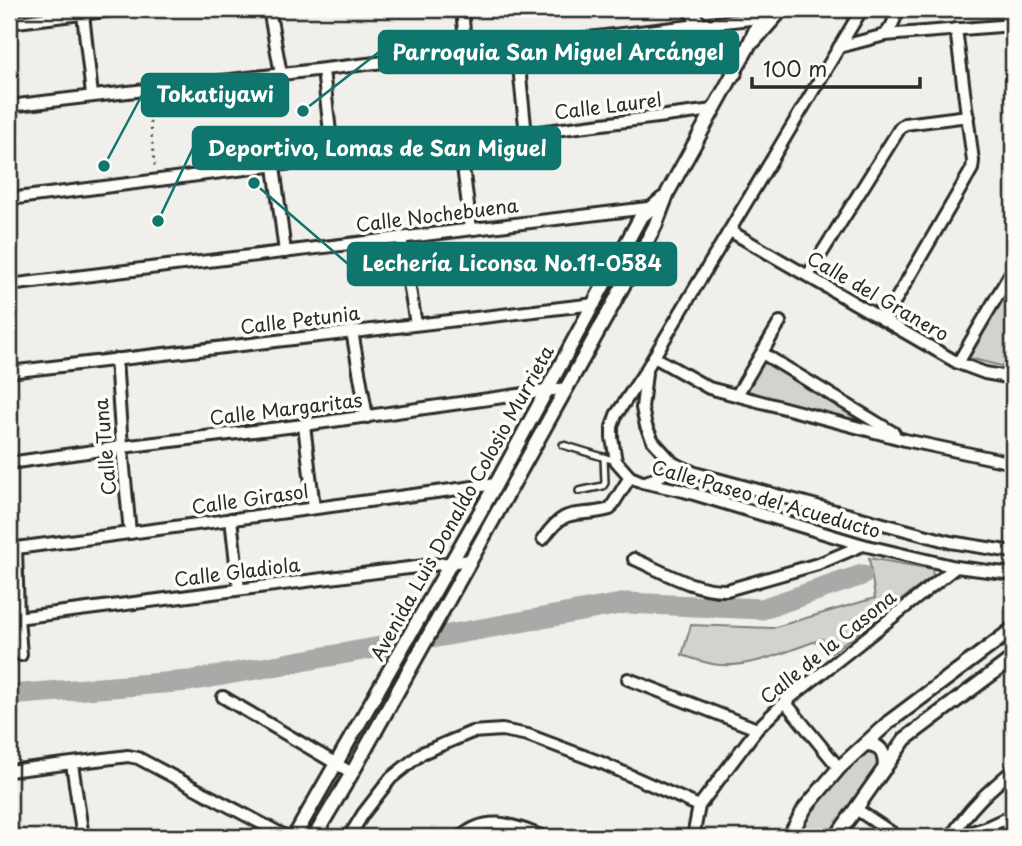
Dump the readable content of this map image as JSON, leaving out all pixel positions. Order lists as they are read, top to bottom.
{
  "streets": {
    "street": [
      "Calle Laurel",
      "Calle Nochebuena",
      "Calle del Granero",
      "Calle Petunia",
      "Calle Margaritas",
      "Calle Tuna",
      "Calle Girasol",
      "Calle Paseo del Acueducto",
      "Avenida Luis Donaldo Colosio Murrieta",
      "Calle Gladiola",
      "Calle de la Casona"
    ]
  },
  "crossings": [
    ["Calle Laurel", "Avenida Luis Donaldo Colosio Murrieta"],
    ["Calle Nochebuena", "Avenida Luis Donaldo Colosio Murrieta"],
    ["Calle del Granero", "Calle Paseo del Acueducto"],
    ["Calle Petunia", "Calle Tuna"],
    ["Calle Petunia", "Avenida Luis Donaldo Colosio Murrieta"],
    ["Calle Margaritas", "Calle Tuna"],
    ["Calle Margaritas", "Avenida Luis Donaldo Colosio Murrieta"],
    ["Calle Tuna", "Calle Girasol"],
    ["Calle Girasol", "Avenida Luis Donaldo Colosio Murrieta"],
    ["Calle Paseo del Acueducto", "Calle de la Casona"],
    ["Avenida Luis Donaldo Colosio Murrieta", "Calle Gladiola"]
  ],
  "places": [
    "Parroquia San Miguel Arcángel",
    "Tokatiyawi",
    "Lechería Liconsa No.11-0584",
    "Deportivo, Lomas de San Miguel"
  ],
  "scale_bar": "100 m"
}
